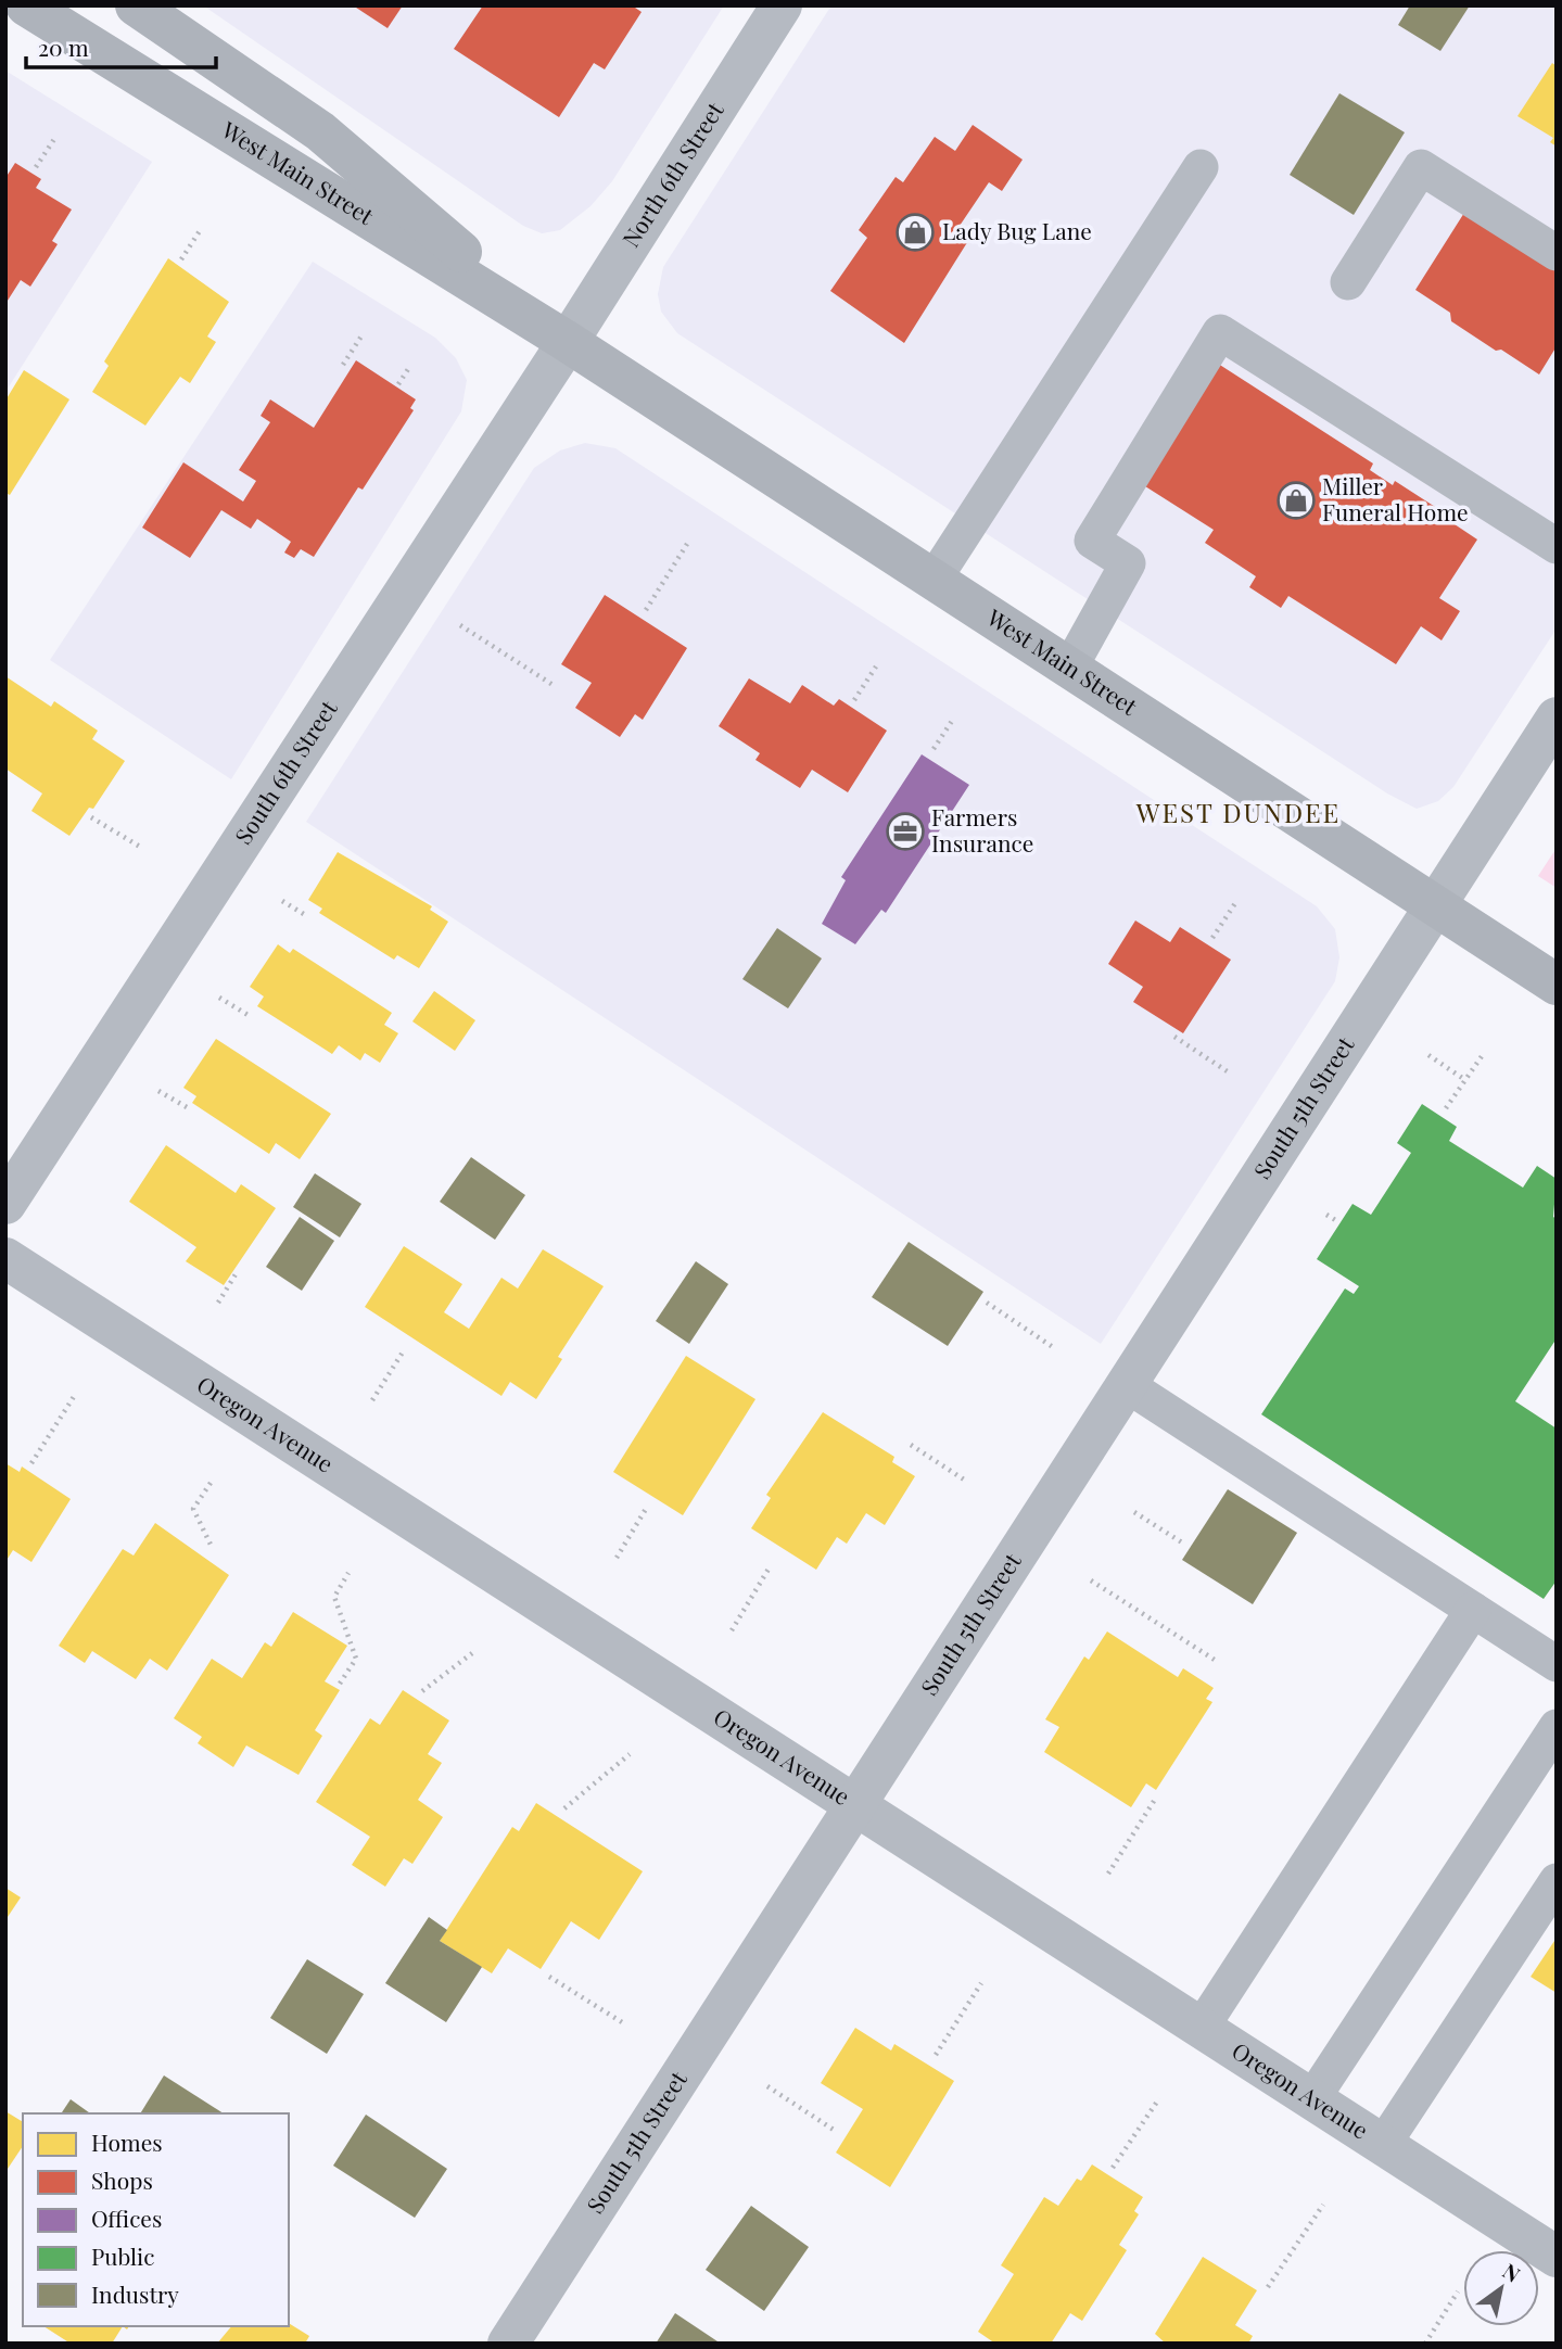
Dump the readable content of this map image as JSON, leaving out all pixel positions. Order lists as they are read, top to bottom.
{
  "streets": {
    "main road": ["West Main Street"],
    "street": [
      "North 6th Street",
      "South 6th Street",
      "South 5th Street",
      "Oregon Avenue"
    ]
  },
  "crossings": [
    ["West Main Street", "North 6th Street"],
    ["West Main Street", "South 6th Street"],
    ["West Main Street", "South 5th Street"],
    ["North 6th Street", "South 6th Street"],
    ["South 5th Street", "Oregon Avenue"]
  ],
  "districts": ["WEST DUNDEE"],
  "places": {
    "shop": ["Lady Bug Lane", "Miller Funeral Home"],
    "office": ["Farmers Insurance"]
  },
  "legend": [
    "Homes",
    "Shops",
    "Offices",
    "Public",
    "Industry"
  ],
  "scale_bar": "20 m",
  "north": "top right"
}
